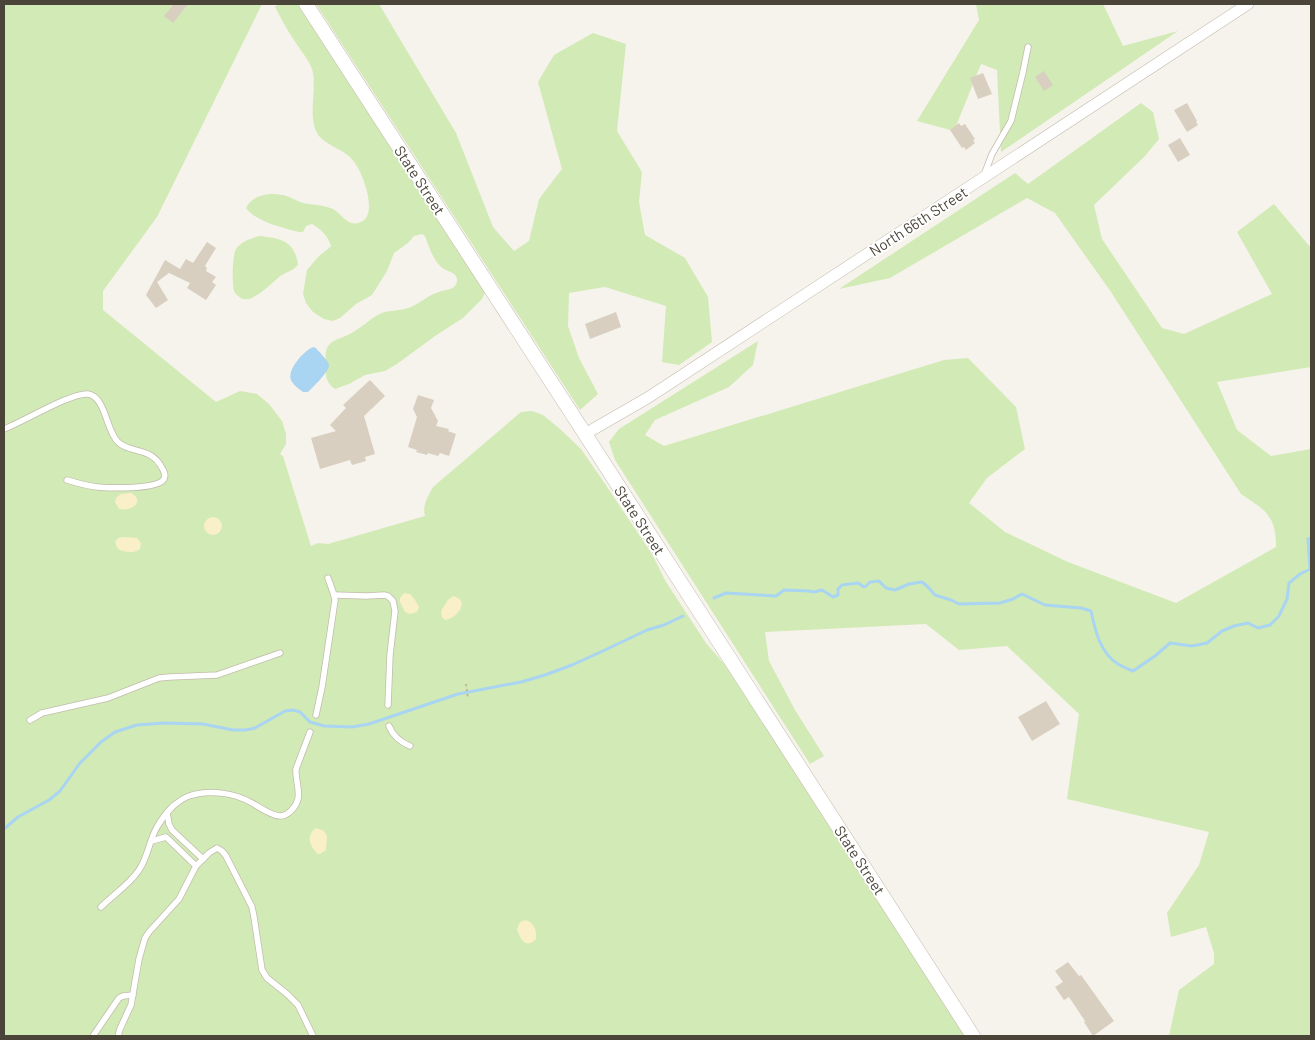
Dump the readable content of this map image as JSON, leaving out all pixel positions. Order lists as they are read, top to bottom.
{
  "streets": {
    "street": ["State Street", "North 66th Street"]
  },
  "crossings": [
    ["State Street", "North 66th Street"]
  ]
}
